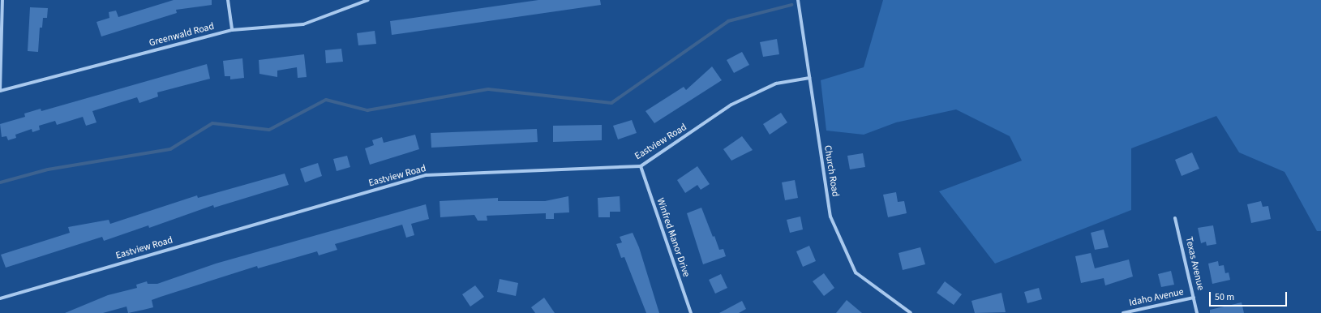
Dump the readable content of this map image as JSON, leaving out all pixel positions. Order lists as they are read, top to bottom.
{
  "streets": {
    "street": [
      "Greenwald Road",
      "Eastview Road",
      "Church Road",
      "Winfred Manor Drive",
      "Texas Avenue",
      "Idaho Avenue"
    ]
  },
  "crossings": [
    ["Eastview Road", "Church Road"],
    ["Eastview Road", "Winfred Manor Drive"],
    ["Texas Avenue", "Idaho Avenue"]
  ],
  "scale_bar": "50 m"
}
